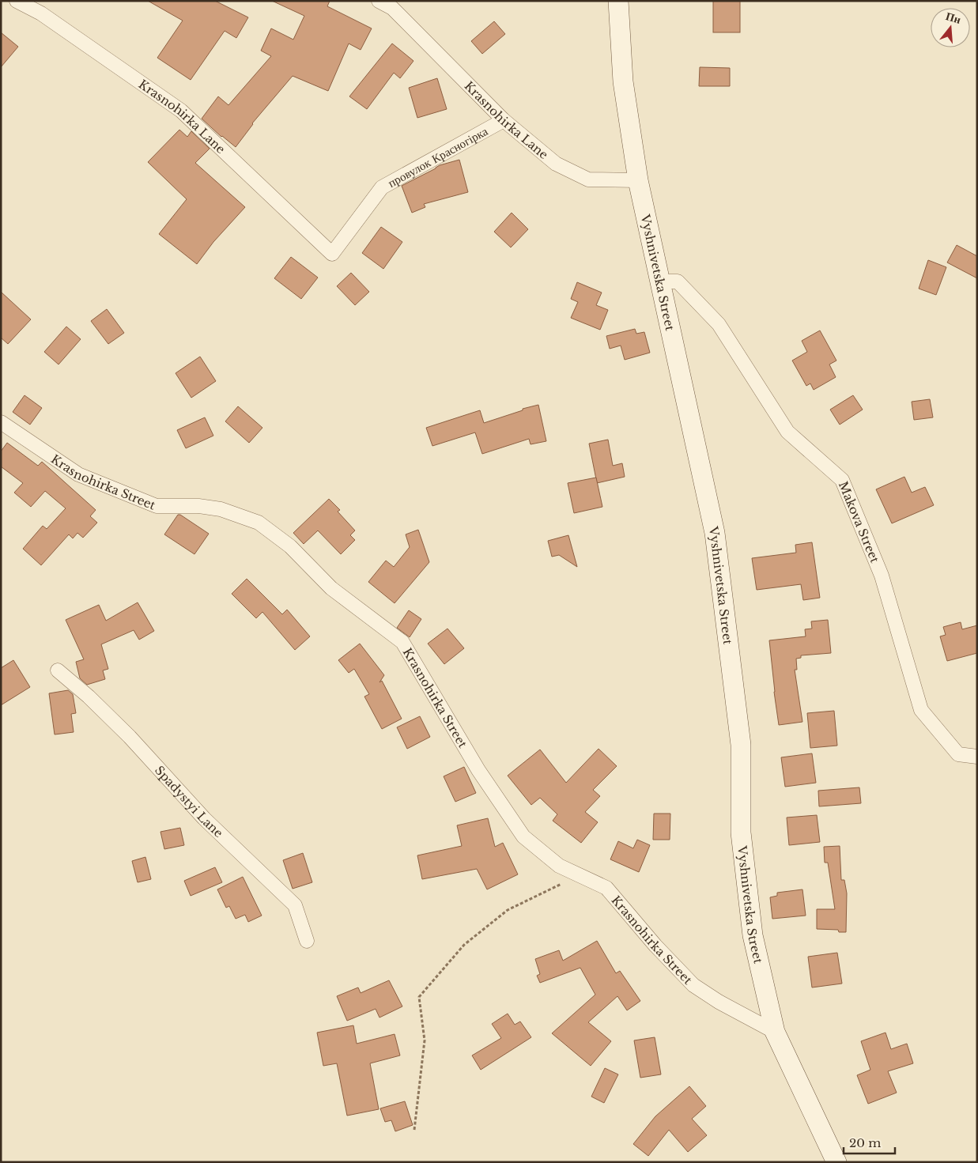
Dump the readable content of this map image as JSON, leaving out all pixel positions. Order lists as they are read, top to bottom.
{
  "streets": {
    "main road": ["Vyshnivetska Street"],
    "street": [
      "Krasnohirka Lane",
      "провулок Красногірка",
      "Krasnohirka Street",
      "Makova Street",
      "Spadystyi Lane"
    ]
  },
  "crossings": [
    ["Krasnohirka Lane", "провулок Красногірка"],
    ["Krasnohirka Lane", "Vyshnivetska Street"],
    ["Vyshnivetska Street", "Krasnohirka Street"],
    ["Vyshnivetska Street", "Makova Street"]
  ],
  "scale_bar": "20 m",
  "north": "top"
}
